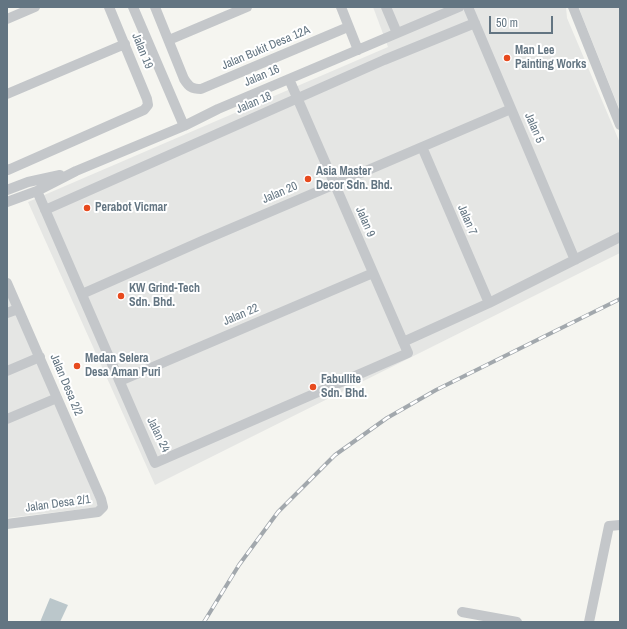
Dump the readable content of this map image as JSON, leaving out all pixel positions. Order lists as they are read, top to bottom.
{
  "streets": {
    "street": [
      "Jalan Bukit Desa 12A",
      "Jalan 19",
      "Jalan 16",
      "Jalan 18",
      "Jalan 5",
      "Jalan 20",
      "Jalan 7",
      "Jalan 9",
      "Jalan 22",
      "Jalan Desa 2/2",
      "Jalan 24",
      "Jalan Desa 2/1"
    ]
  },
  "crossings": [
    ["Jalan 16", "Jalan 9"],
    ["Jalan 16", "Jalan 24"],
    ["Jalan 18", "Jalan 5"],
    ["Jalan 18", "Jalan 9"],
    ["Jalan 18", "Jalan 24"],
    ["Jalan 5", "Jalan 20"],
    ["Jalan 20", "Jalan 7"],
    ["Jalan 20", "Jalan 9"],
    ["Jalan 20", "Jalan 24"],
    ["Jalan 9", "Jalan 22"],
    ["Jalan 9", "Jalan 24"],
    ["Jalan 22", "Jalan 24"],
    ["Jalan Desa 2/2", "Jalan Desa 2/1"]
  ],
  "places": [
    "Man Lee Painting Works",
    "Asia Master Decor Sdn. Bhd.",
    "Perabot Vicmar",
    "KW Grind-Tech Sdn. Bhd.",
    "Medan Selera Desa Aman Puri",
    "Fabullite Sdn. Bhd."
  ],
  "scale_bar": "50 m"
}
